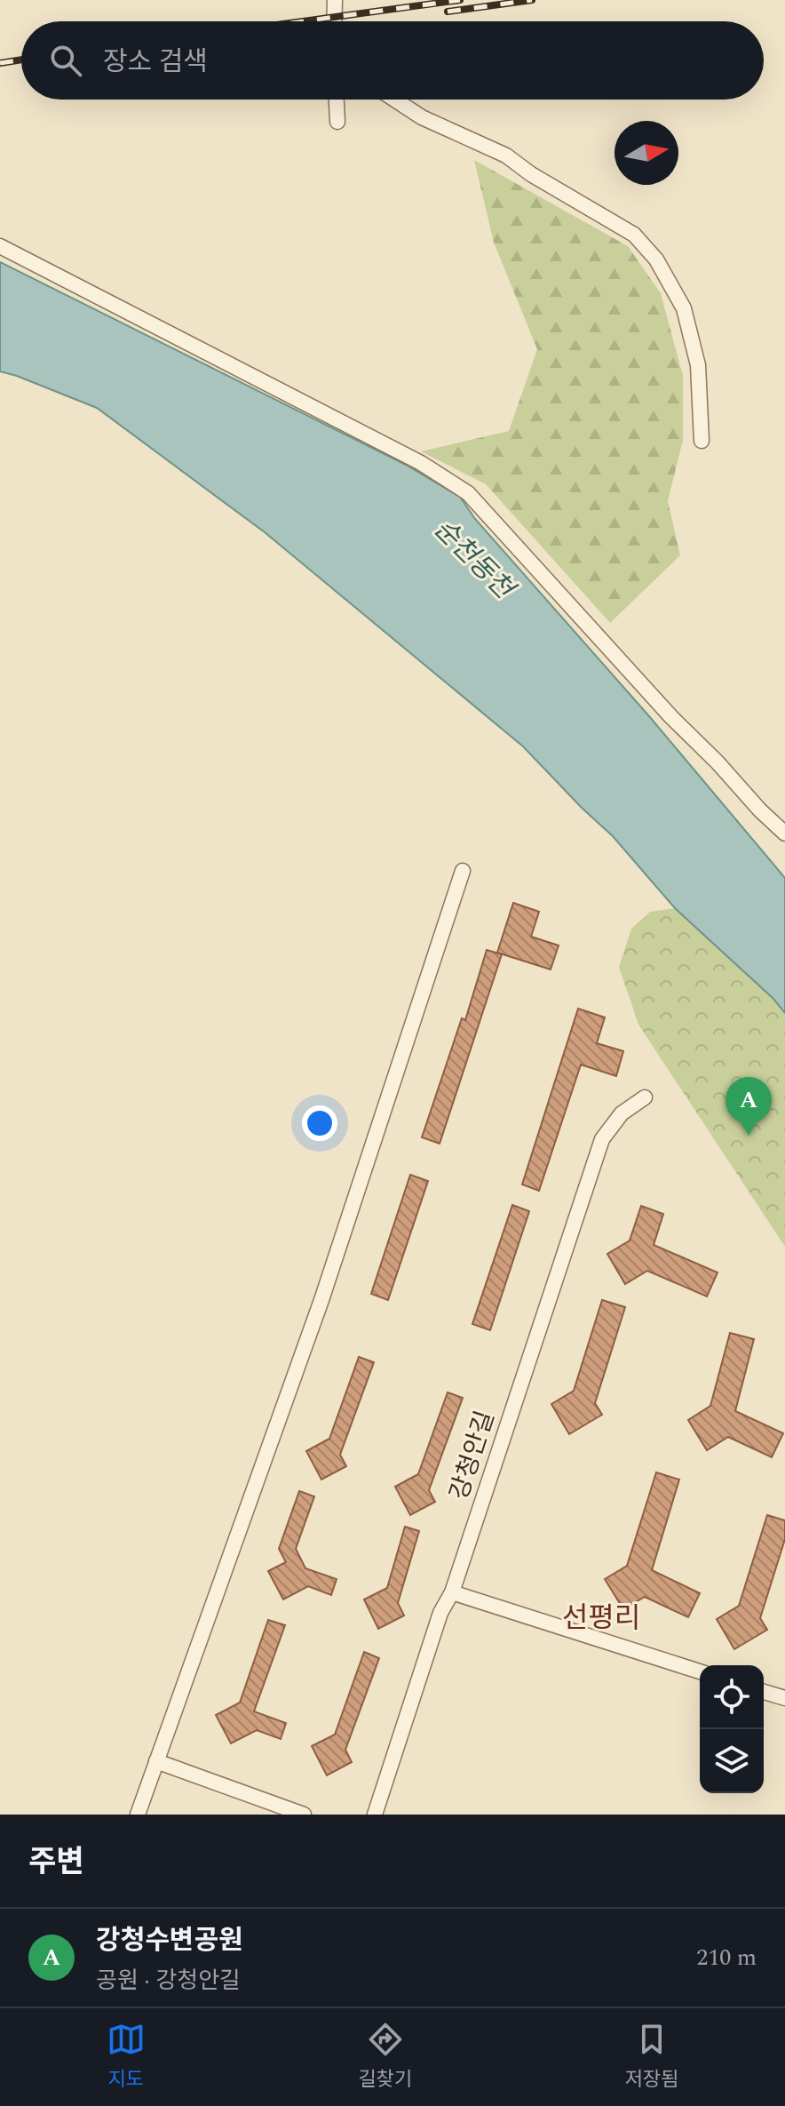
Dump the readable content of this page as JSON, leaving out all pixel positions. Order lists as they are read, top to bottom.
{
  "streets": {
    "street": ["강청안길"]
  },
  "districts": ["선평리"],
  "water": ["순천동천"],
  "north": "right",
  "page": {
    "search": "장소 검색",
    "pins": "A",
    "heading": "주변",
    "list": [
      {
        "mark": "A",
        "name": "강청수변공원",
        "note": "공원 · 강청안길",
        "value": "210 m"
      }
    ],
    "nav": ["지도", "길찾기", "저장됨"]
  }
}
